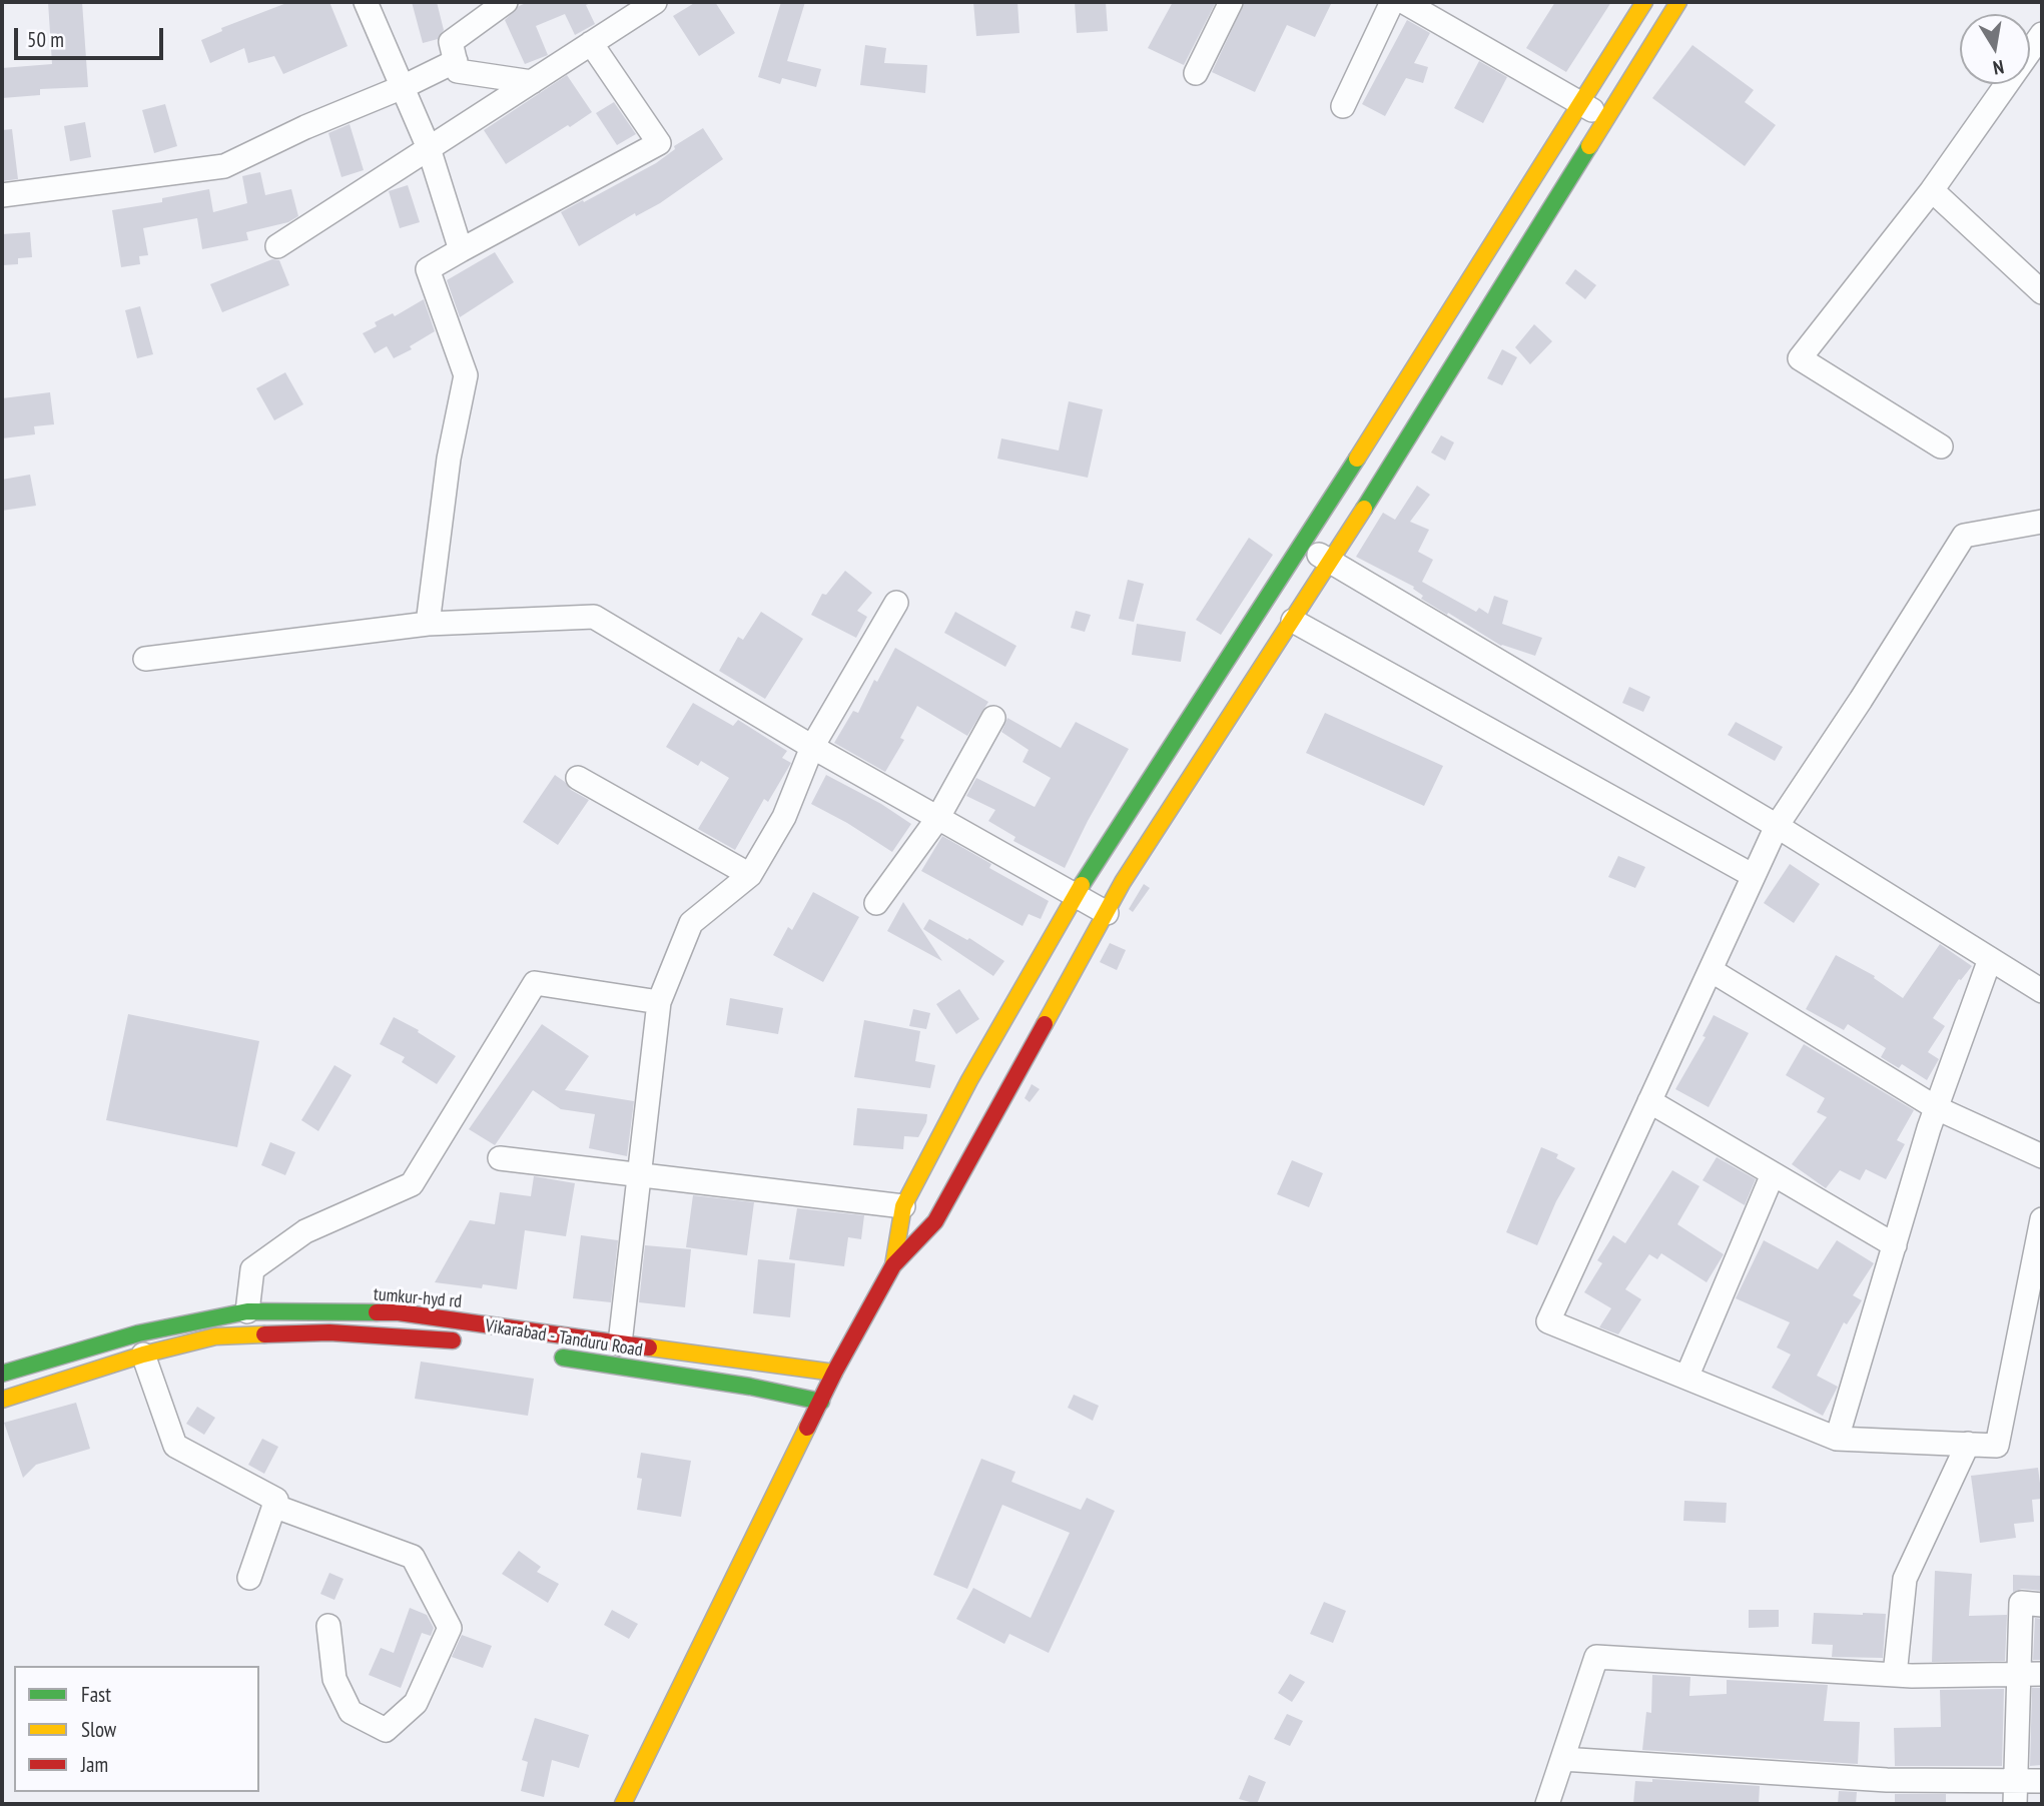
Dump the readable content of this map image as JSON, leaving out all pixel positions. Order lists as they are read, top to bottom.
{
  "streets": {
    "main road": ["tumkur-hyd rd", "Vikarabad - Tanduru Road"]
  },
  "legend": ["Fast", "Slow", "Jam"],
  "scale_bar": "50 m",
  "north": "bottom"
}
